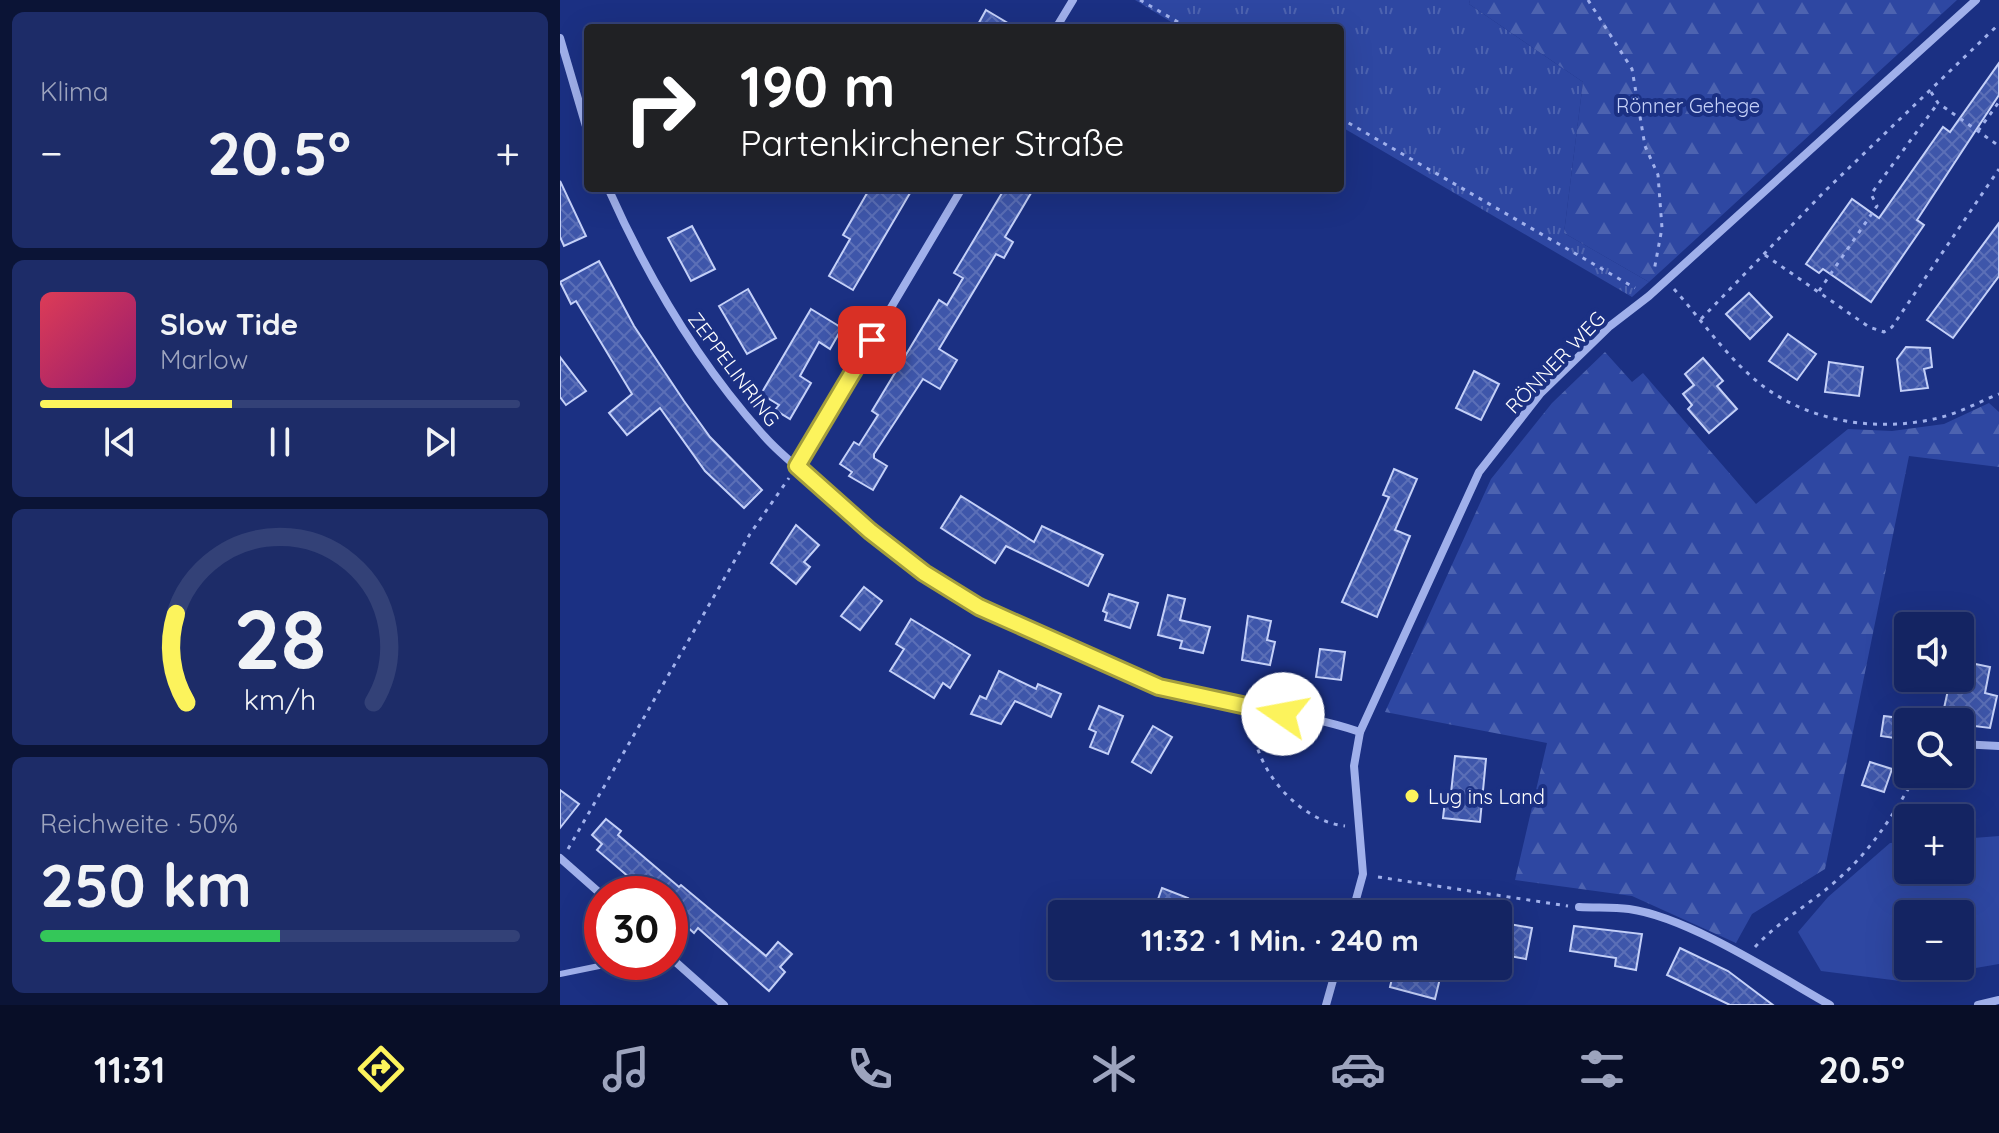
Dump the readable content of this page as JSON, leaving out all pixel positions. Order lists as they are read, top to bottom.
{
  "streets": {
    "street": ["RÖNNER WEG", "ZEPPELINRING"]
  },
  "crossings": [
    ["RÖNNER WEG", "ZEPPELINRING"]
  ],
  "parks": ["Rönner Gehege"],
  "places": ["Lug ins Land"],
  "page": {
    "tile": [
      "Klima",
      ["Reichweite · 50%", "250 km"]
    ],
    "turn": ["190 m", "Partenkirchener Straße"],
    "heat": ["−", "20.5°", "+"],
    "song": ["Slow Tide", "Marlow"],
    "map_buttons": ["+", "−"],
    "limit": "30",
    "trip": "11:32 · 1 Min. · 240 m",
    "tabs": ["11:31", "20.5°"],
    "gauge": ["28", "km/h"]
  }
}
